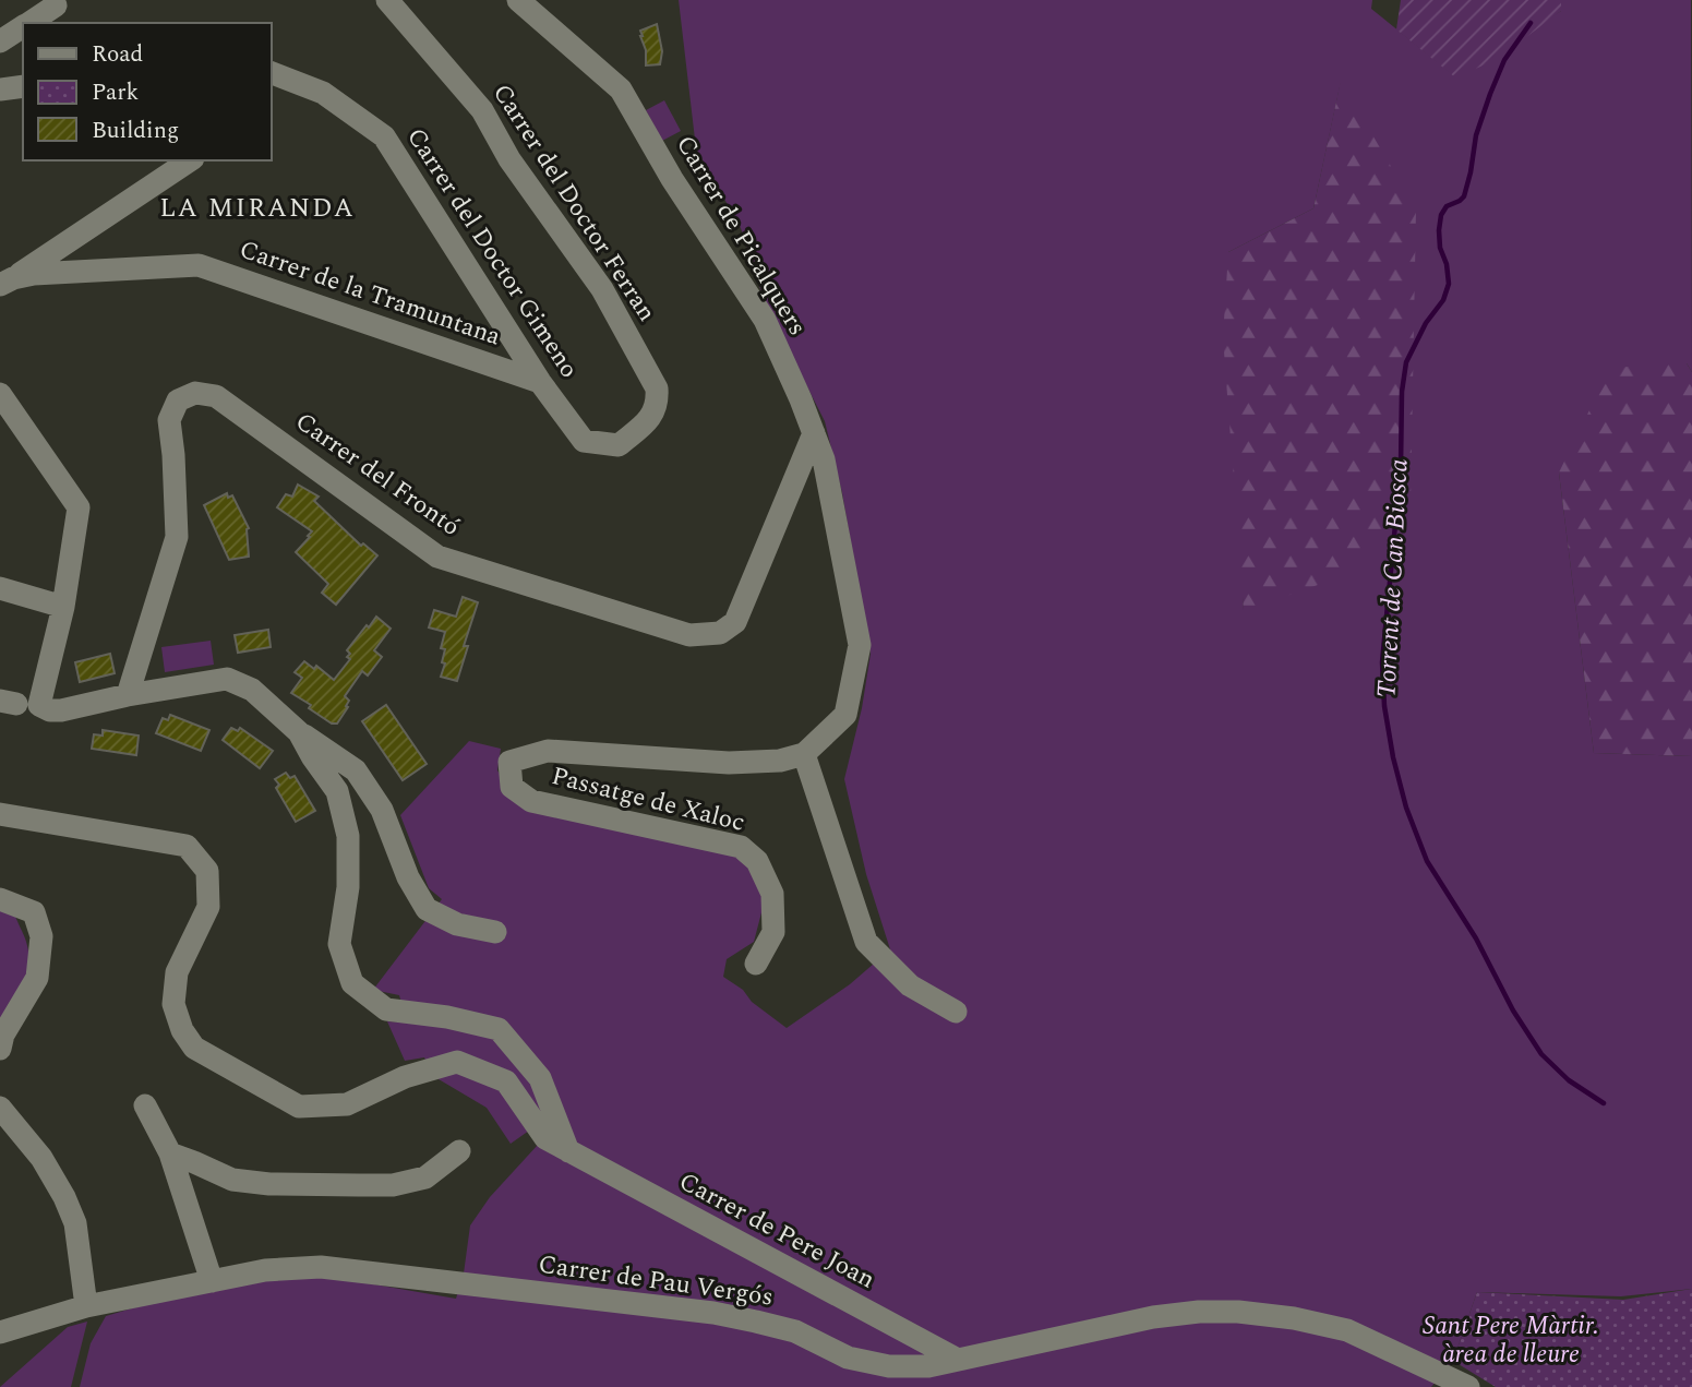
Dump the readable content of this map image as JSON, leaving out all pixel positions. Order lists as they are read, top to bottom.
{
  "streets": {
    "street": [
      "Carrer del Doctor Ferran",
      "Carrer de Picalquers",
      "Carrer del Doctor Gimeno",
      "Carrer de la Tramuntana",
      "Carrer del Frontó",
      "Passatge de Xaloc",
      "Carrer de Pere Joan",
      "Carrer de Pau Vergós"
    ]
  },
  "crossings": [
    ["Carrer del Doctor Ferran", "Carrer del Doctor Gimeno"],
    ["Carrer de Picalquers", "Carrer del Frontó"],
    ["Carrer de Picalquers", "Passatge de Xaloc"],
    ["Carrer del Doctor Gimeno", "Carrer de la Tramuntana"],
    ["Carrer de Pere Joan", "Carrer de Pau Vergós"]
  ],
  "districts": ["LA MIRANDA"],
  "water": ["Torrent de Can Biosca"],
  "parks": ["Sant Pere Màrtir. àrea de lleure"],
  "legend": ["Road", "Park", "Building"]
}
